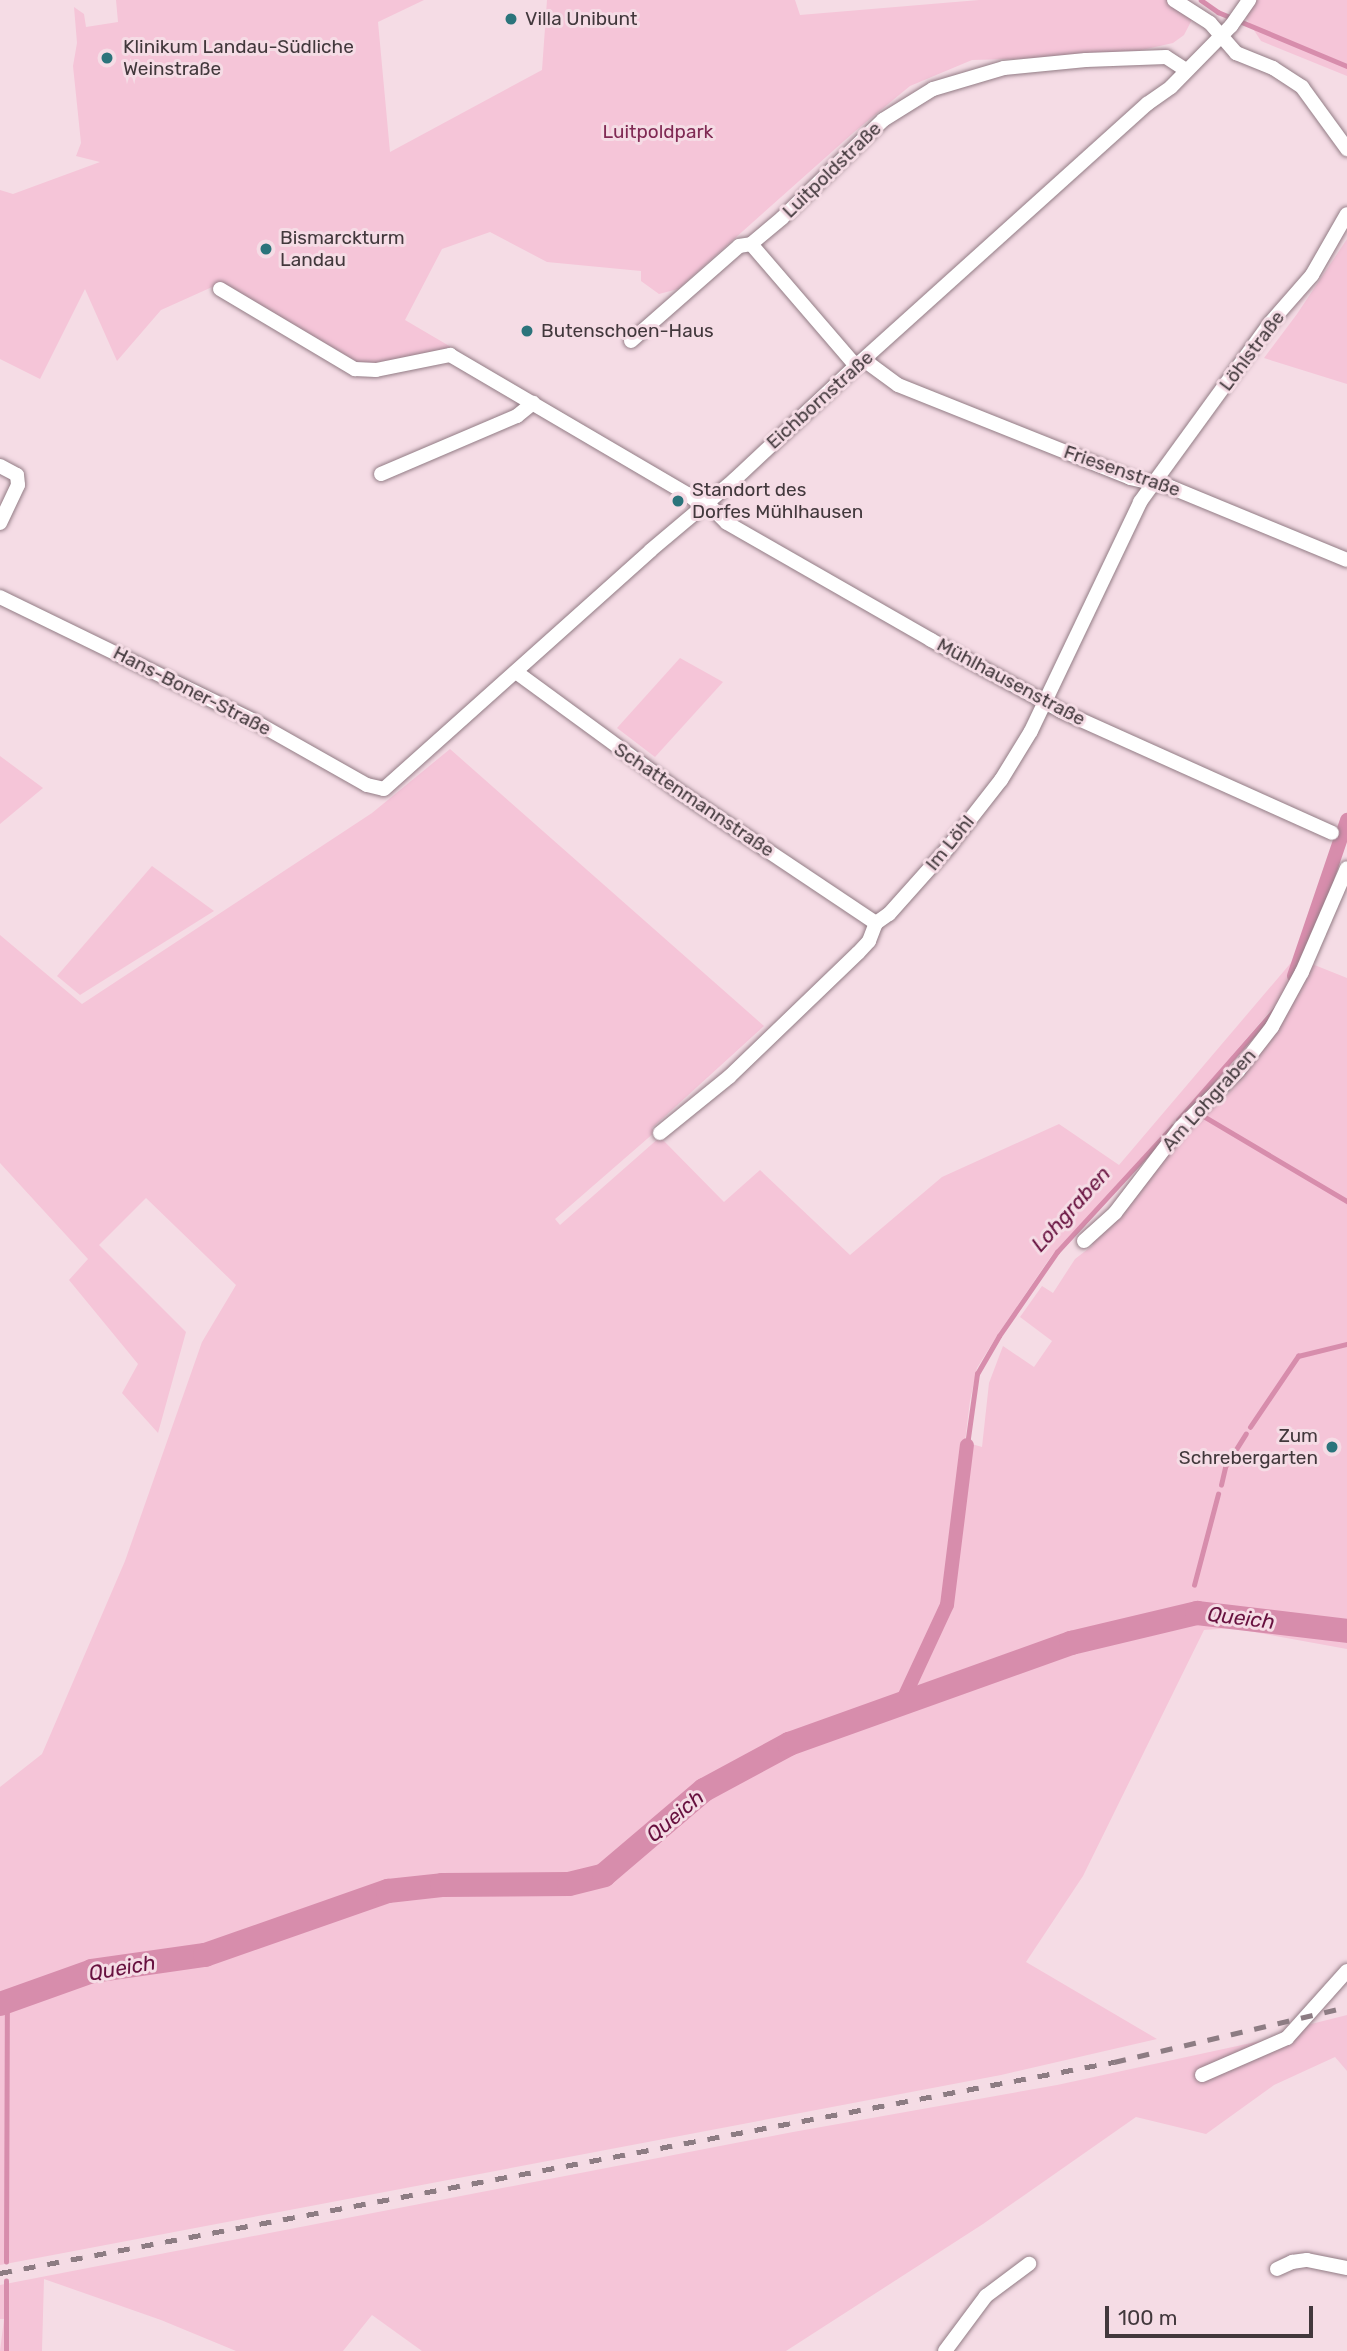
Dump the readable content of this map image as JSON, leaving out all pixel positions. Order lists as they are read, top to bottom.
{
  "streets": {
    "street": [
      "Luitpoldstraße",
      "Löhlstraße",
      "Eichbornstraße",
      "Friesenstraße",
      "Mühlhausenstraße",
      "Hans-Boner-Straße",
      "Schattenmannstraße",
      "Im Löhl",
      "Am Lohgraben"
    ]
  },
  "crossings": [
    ["Luitpoldstraße", "Eichbornstraße"],
    ["Luitpoldstraße", "Friesenstraße"],
    ["Löhlstraße", "Friesenstraße"],
    ["Löhlstraße", "Im Löhl"],
    ["Eichbornstraße", "Friesenstraße"],
    ["Eichbornstraße", "Mühlhausenstraße"],
    ["Eichbornstraße", "Hans-Boner-Straße"],
    ["Eichbornstraße", "Schattenmannstraße"],
    ["Friesenstraße", "Im Löhl"],
    ["Mühlhausenstraße", "Im Löhl"],
    ["Schattenmannstraße", "Im Löhl"]
  ],
  "water": ["Lohgraben", "Queich"],
  "parks": ["Luitpoldpark"],
  "places": [
    "Villa Unibunt",
    "Klinikum Landau-Südliche Weinstraße",
    "Bismarckturm Landau",
    "Butenschoen-Haus",
    "Standort des Dorfes Mühlhausen",
    "Zum Schrebergarten"
  ],
  "scale_bar": "100 m"
}
